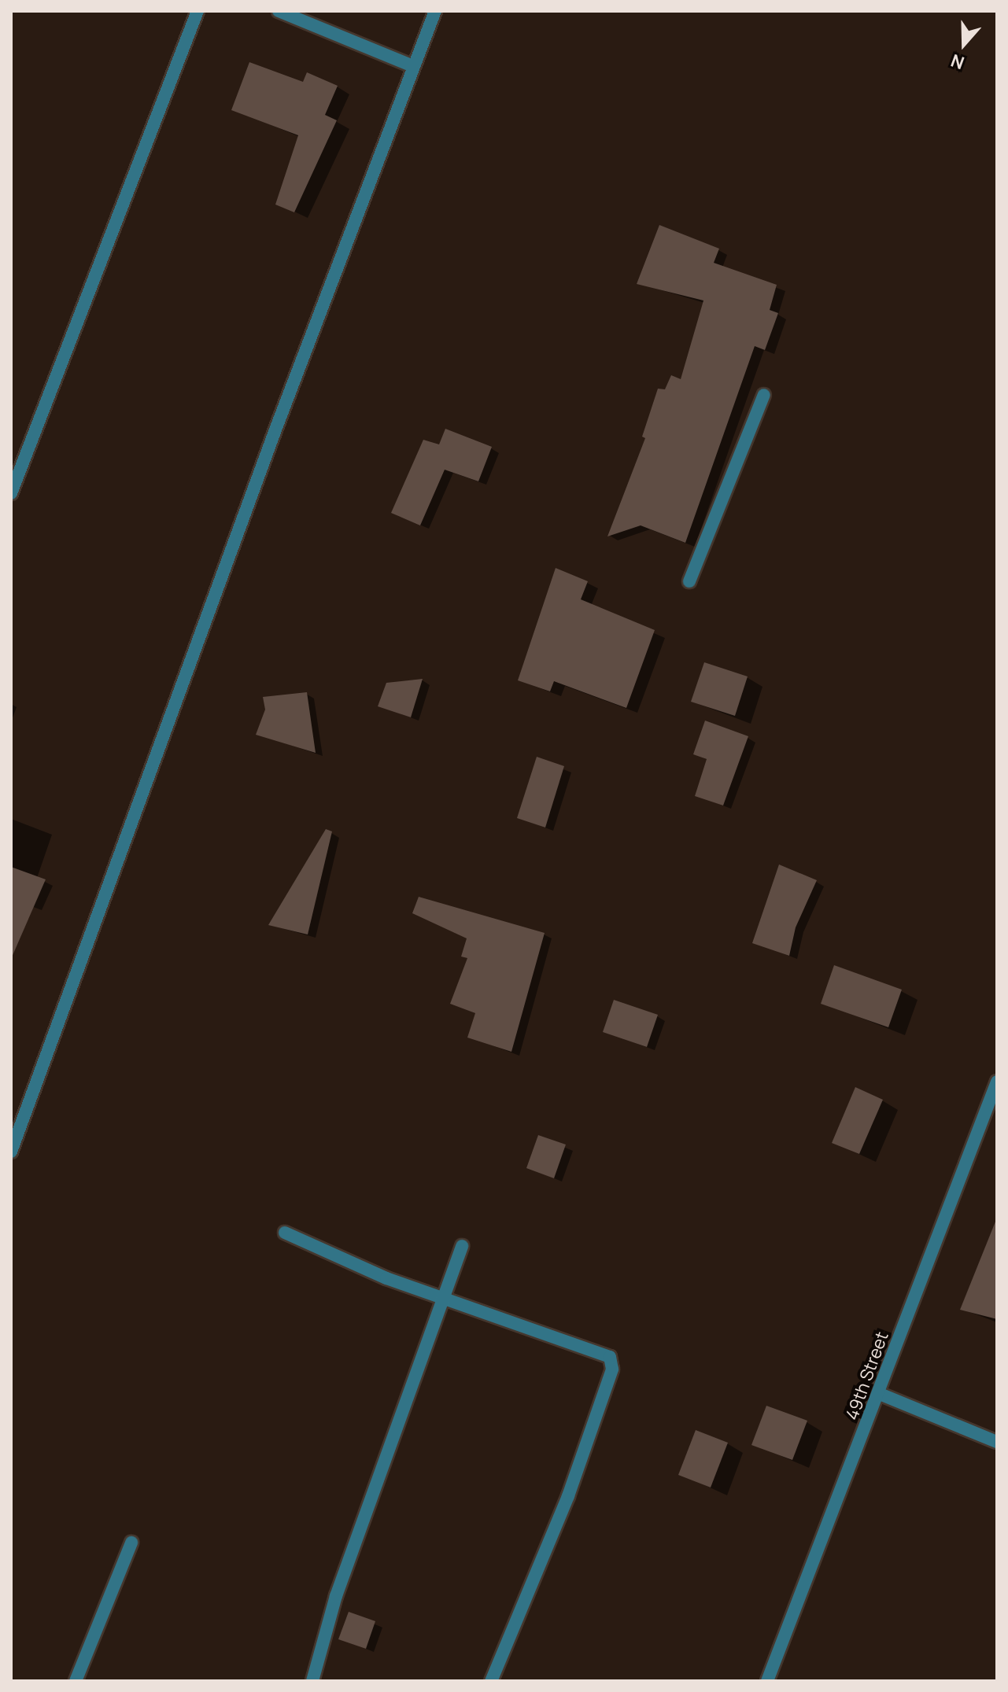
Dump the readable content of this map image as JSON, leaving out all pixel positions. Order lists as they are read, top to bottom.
{
  "streets": {
    "street": ["49th Street"]
  },
  "north": "bottom"
}
